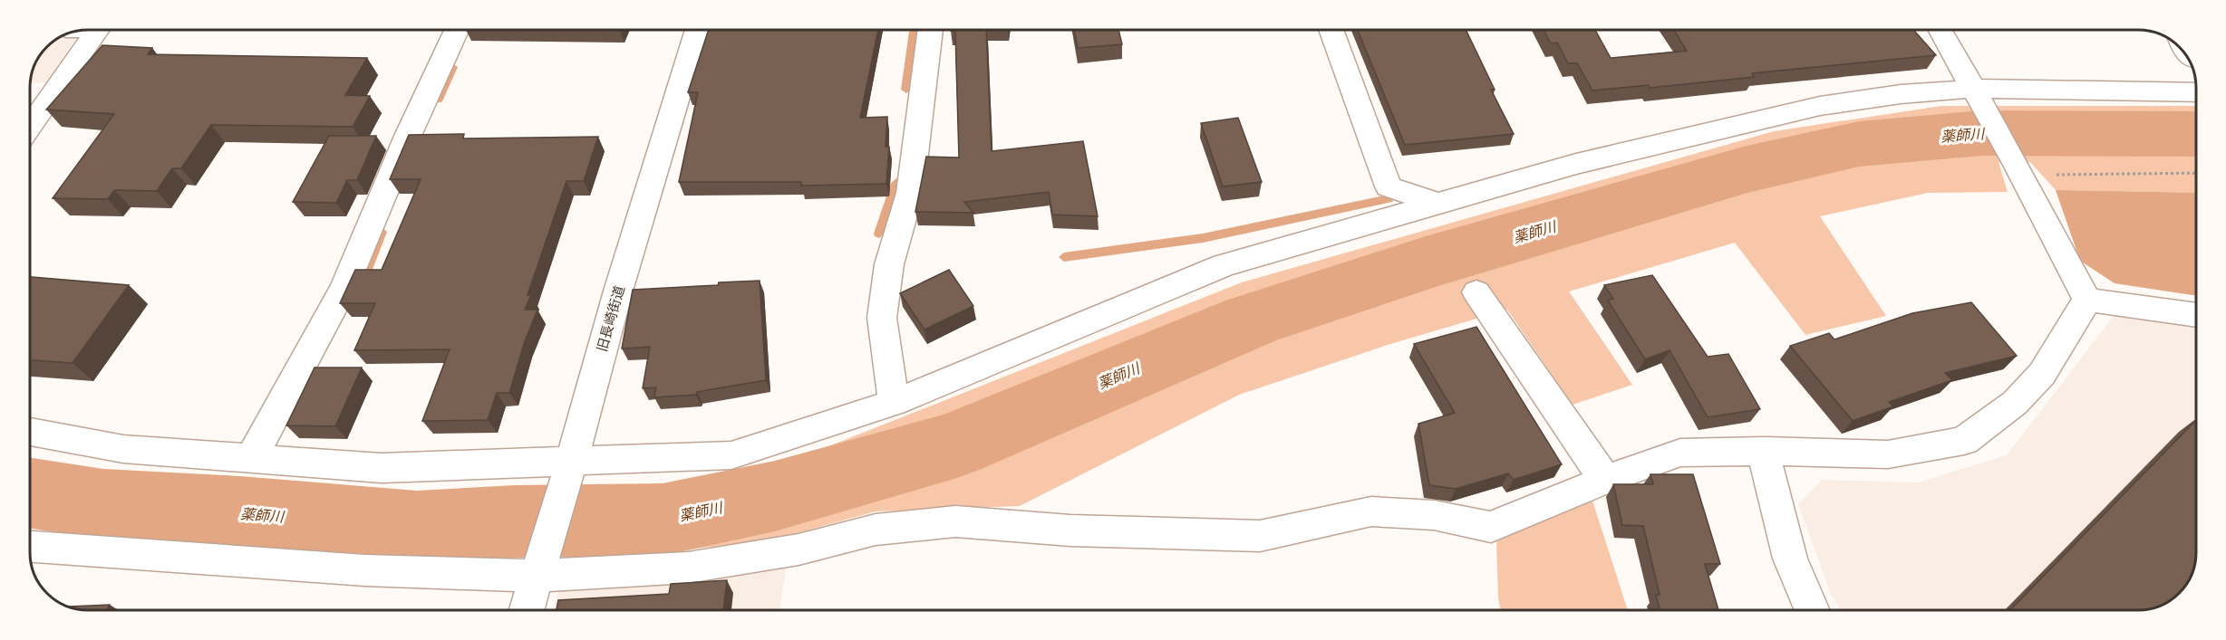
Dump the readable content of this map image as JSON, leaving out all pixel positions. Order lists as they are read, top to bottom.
{
  "streets": {
    "street": ["旧長崎街道"]
  },
  "water": ["薬師川"]
}
